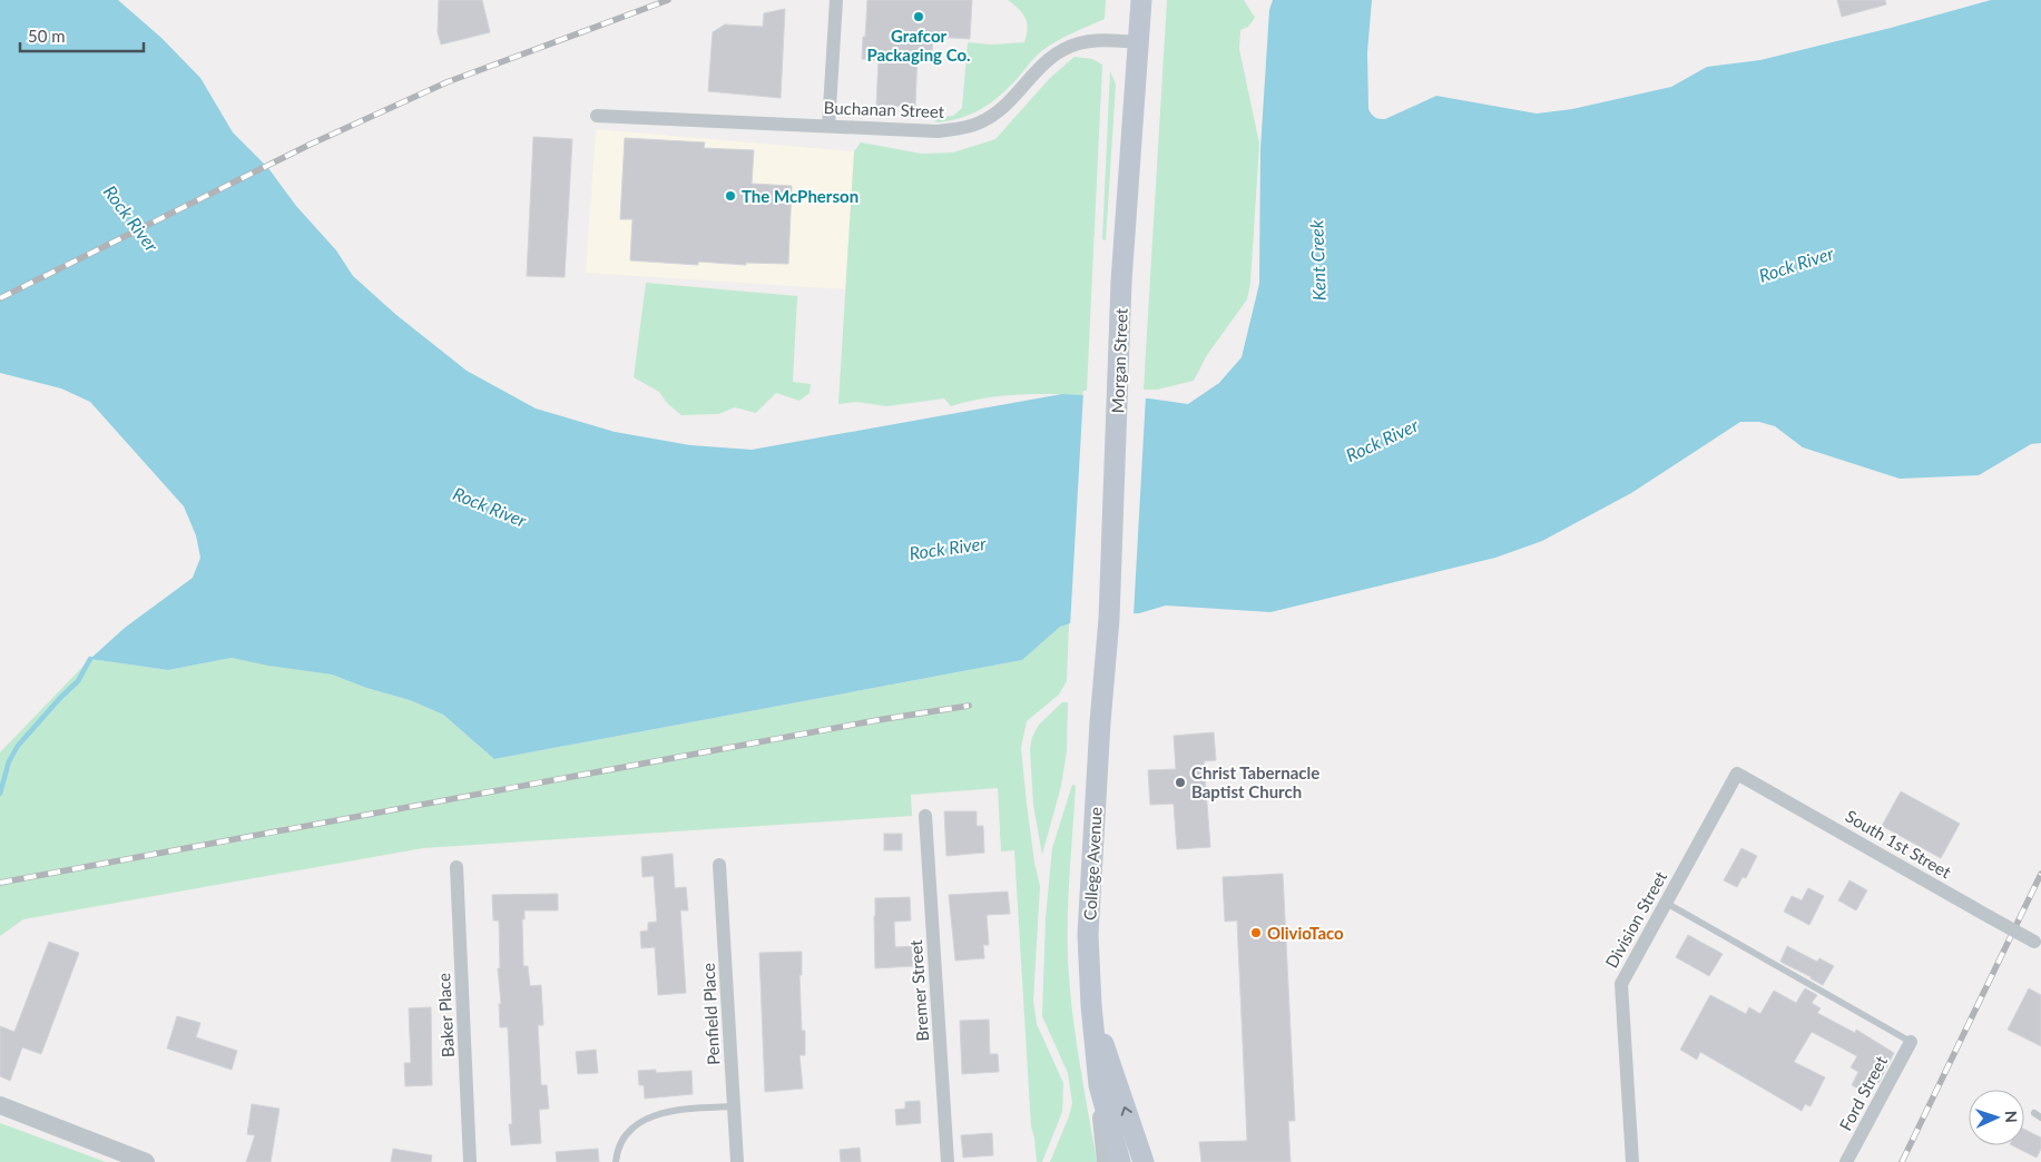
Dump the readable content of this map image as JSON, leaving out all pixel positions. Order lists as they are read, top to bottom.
{
  "streets": {
    "main road": ["Morgan Street", "College Avenue"],
    "street": [
      "Buchanan Street",
      "South 1st Street",
      "Division Street",
      "Bremer Street",
      "Penfield Place",
      "Baker Place",
      "Ford Street"
    ]
  },
  "crossings": [
    ["Buchanan Street", "Morgan Street"],
    ["Morgan Street", "College Avenue"],
    ["South 1st Street", "Division Street"]
  ],
  "water": ["Rock River", "Kent Creek"],
  "places": [
    "Grafcor Packaging Co.",
    "The McPherson",
    "Christ Tabernacle Baptist Church",
    "OlivioTaco"
  ],
  "scale_bar": "50 m",
  "north": "right"
}
